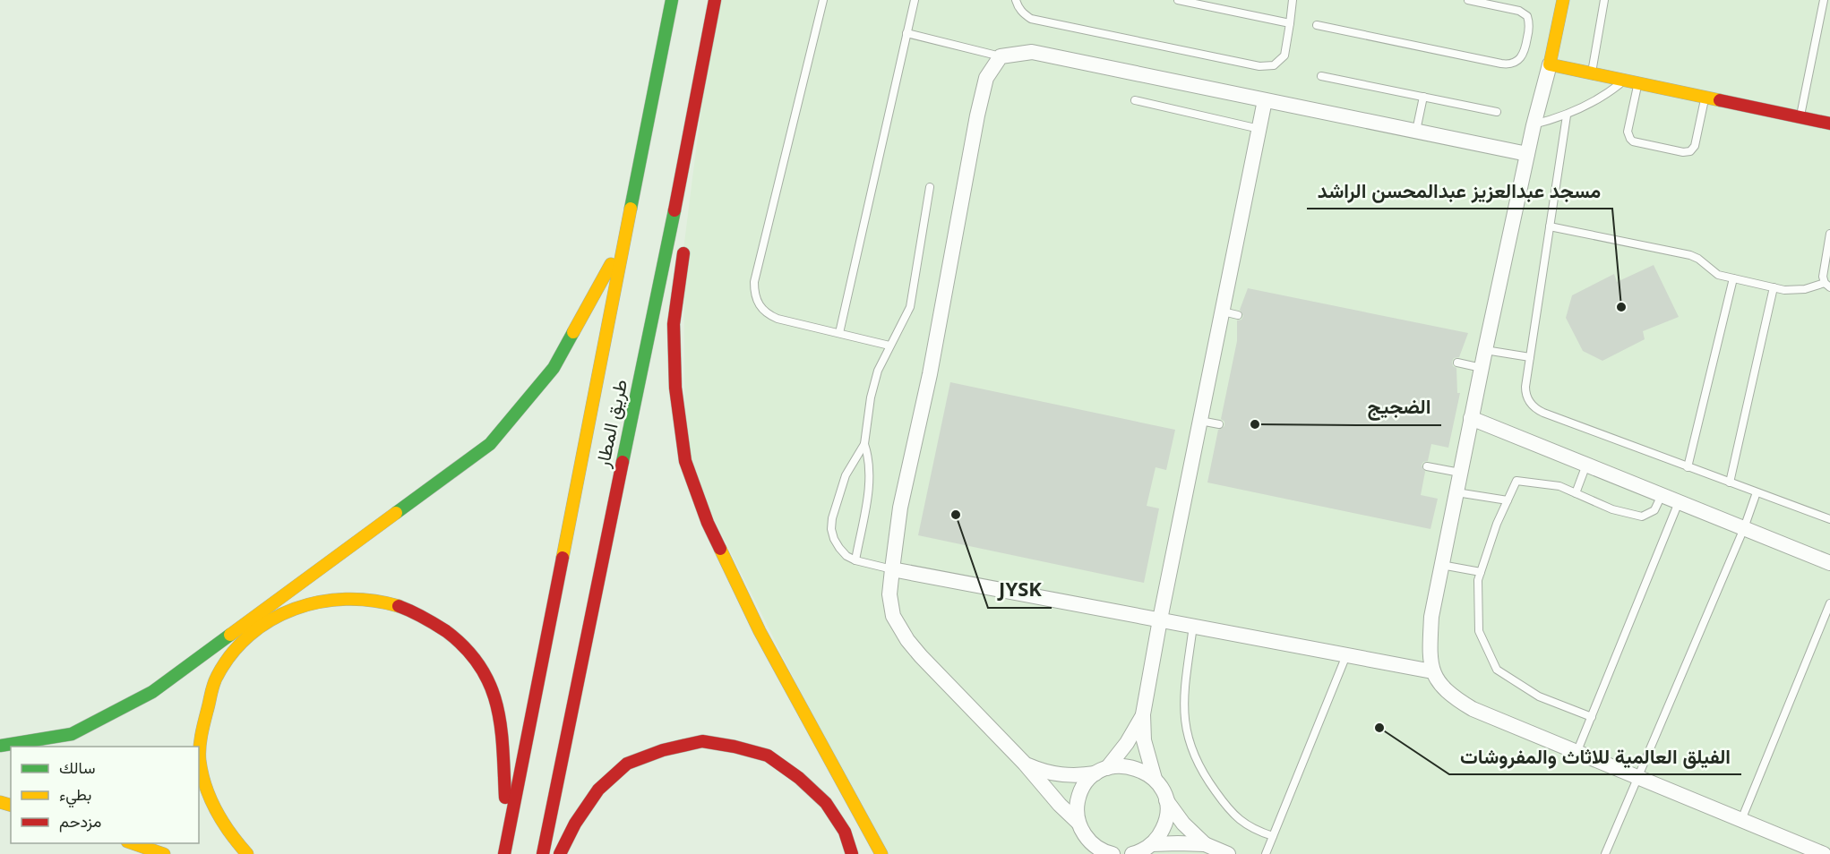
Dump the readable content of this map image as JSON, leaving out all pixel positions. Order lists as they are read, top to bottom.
{
  "streets": {
    "main road": ["طريق المطار"]
  },
  "places": [
    "مسجد عبدالعزيز عبدالمحسن الراشد",
    "الضجيج",
    "JYSK",
    "الفيلق العالمية للاثاث والمفروشات"
  ],
  "legend": ["سالك", "بطيء", "مزدحم"]
}
